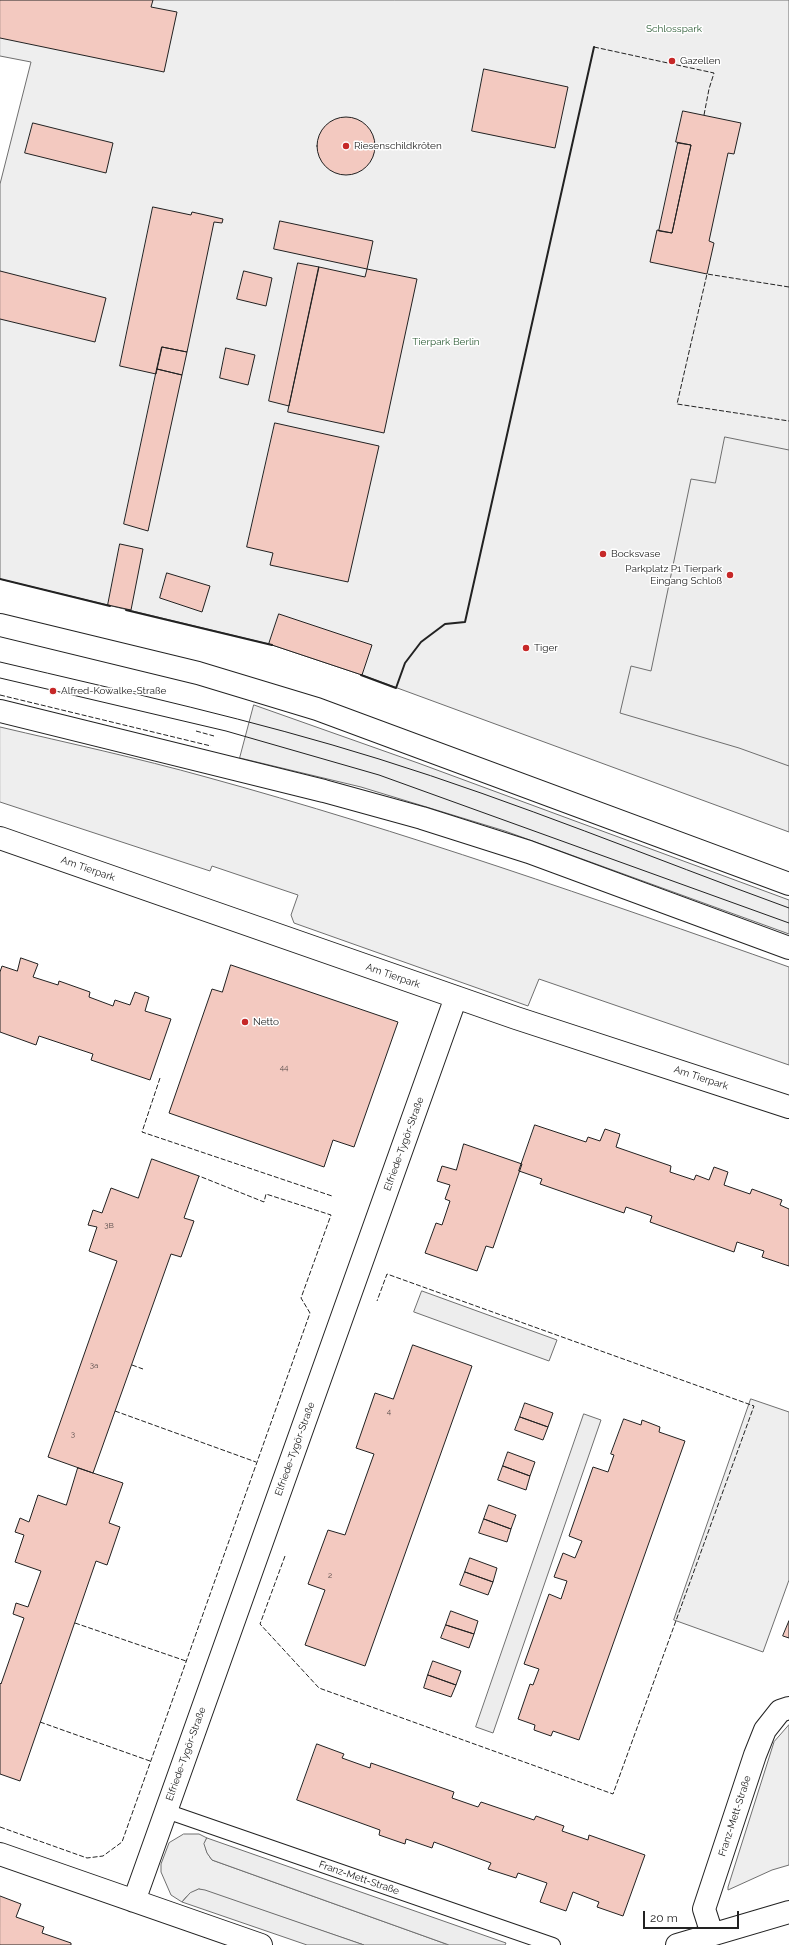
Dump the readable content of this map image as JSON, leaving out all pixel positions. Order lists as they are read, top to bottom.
{
  "streets": {
    "street": ["Am Tierpark", "Elfriede-Tygör-Straße", "Franz-Mett-Straße"]
  },
  "crossings": [
    ["Am Tierpark", "Elfriede-Tygör-Straße"],
    ["Elfriede-Tygör-Straße", "Franz-Mett-Straße"]
  ],
  "parks": ["Schlosspark", "Tierpark Berlin"],
  "places": [
    "Gazellen",
    "Riesenschildkröten",
    "Bocksvase",
    "Parkplatz P1 Tierpark Eingang Schloß",
    "Tiger",
    "Alfred-Kowalke-Straße",
    "Netto"
  ],
  "house_numbers": [
    "44",
    "3B",
    "3a",
    "4",
    "3",
    "2"
  ],
  "scale_bar": "20 m"
}
